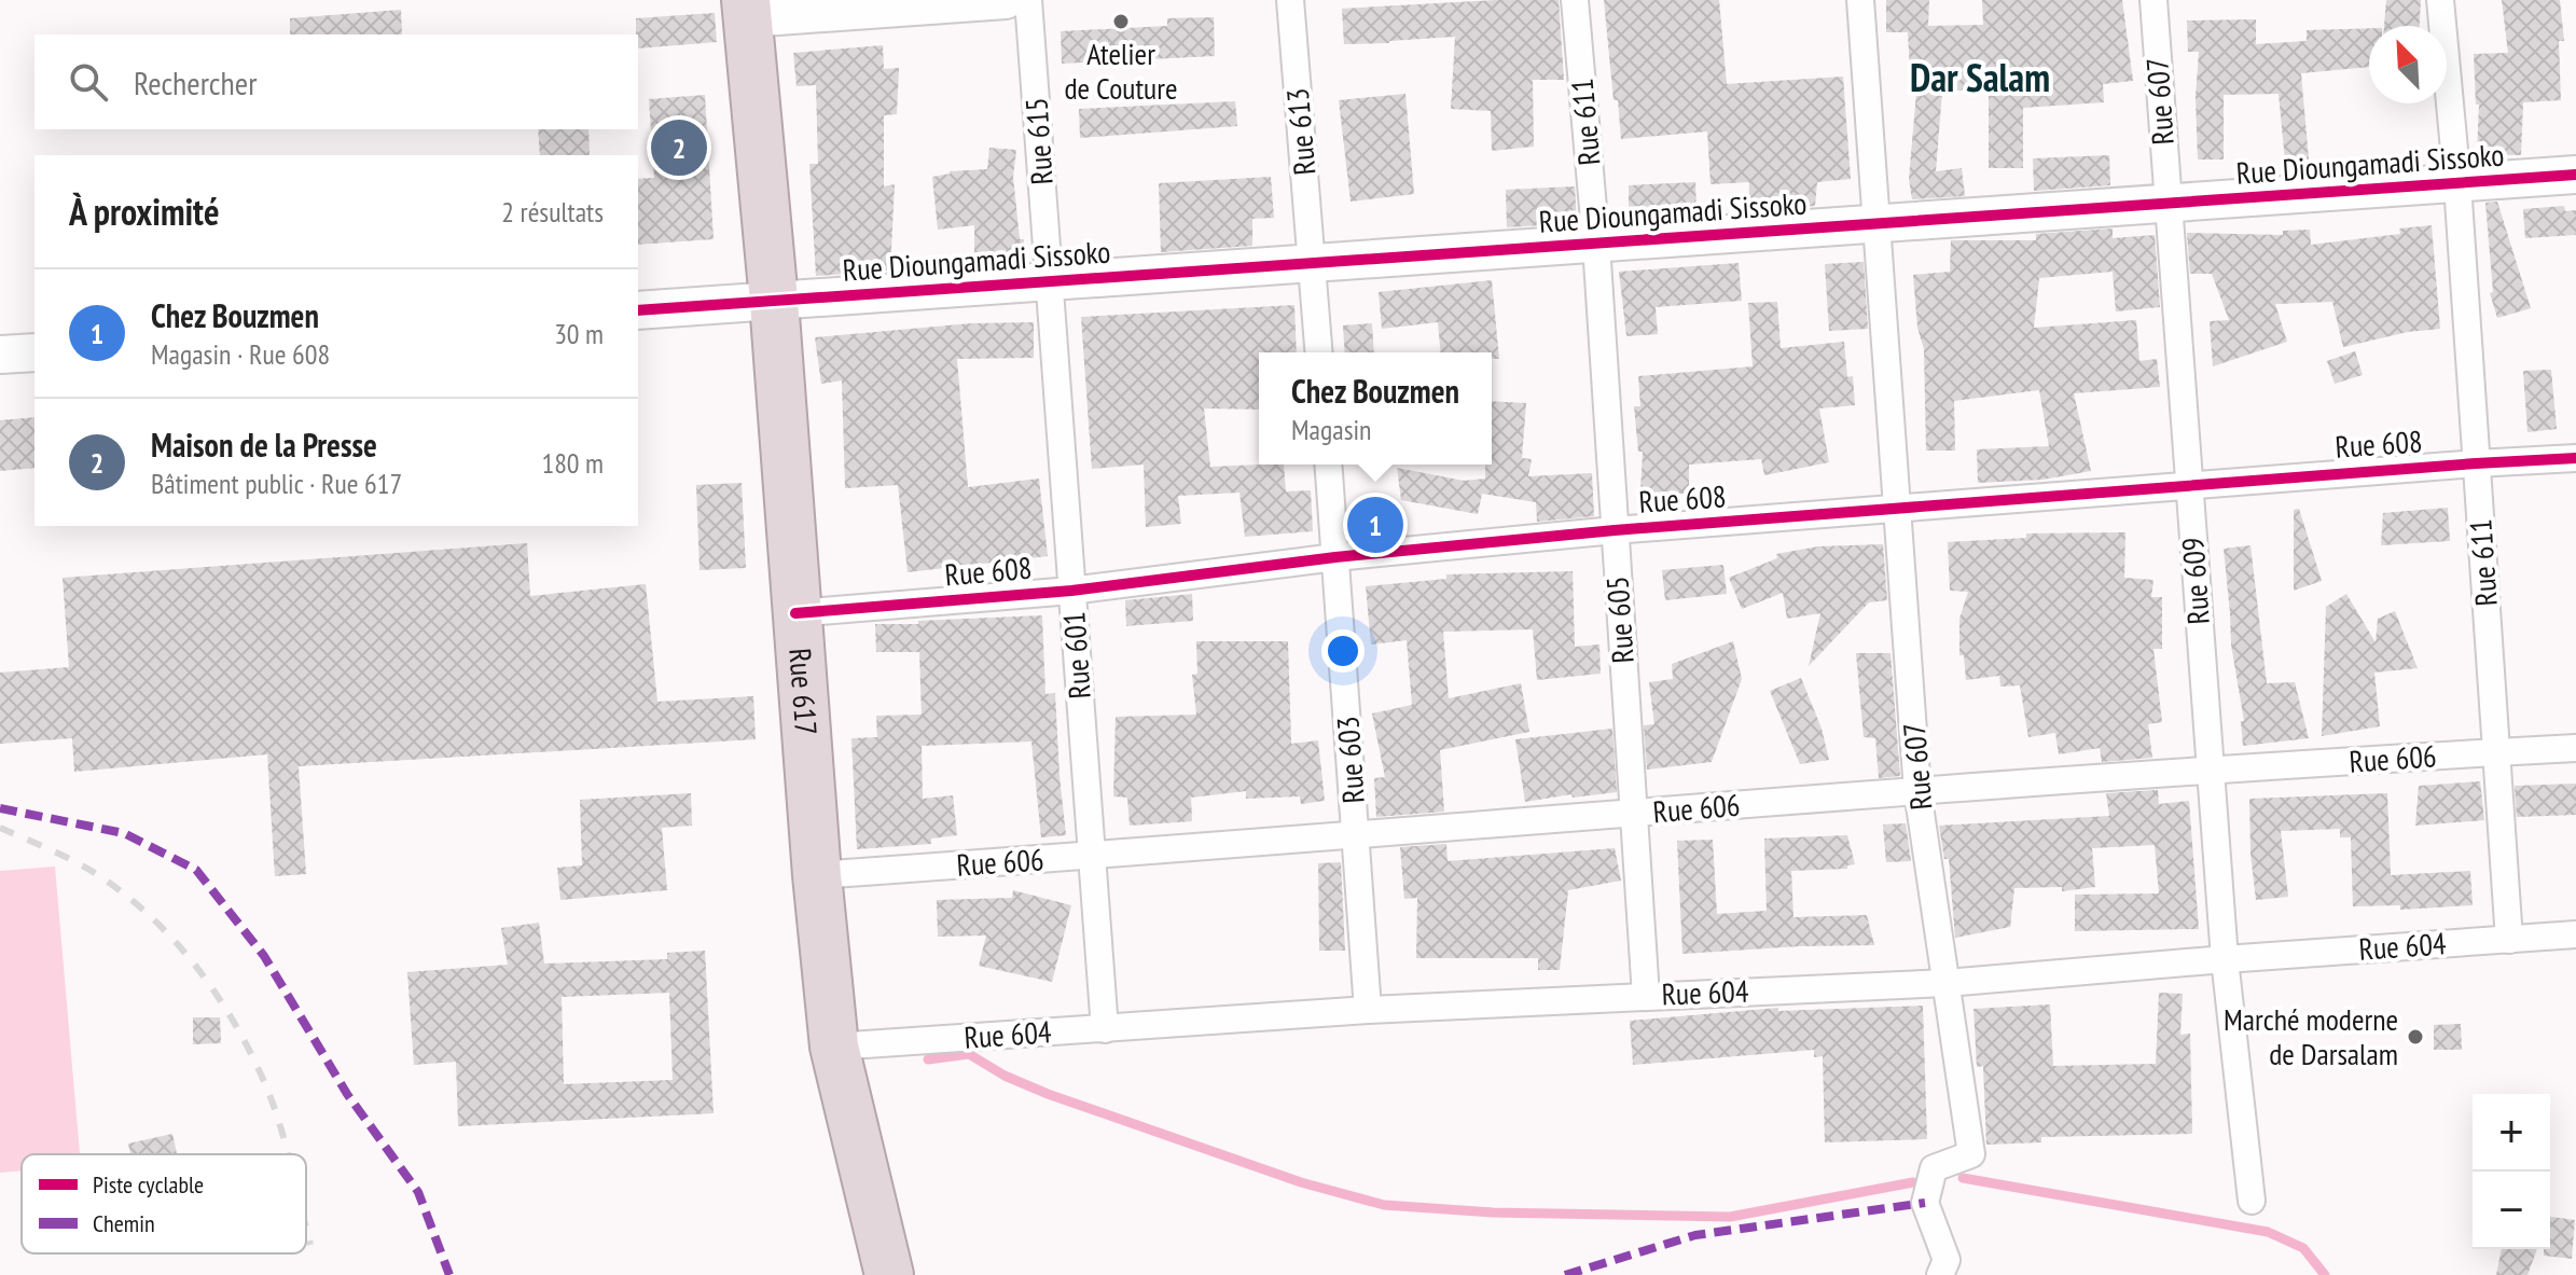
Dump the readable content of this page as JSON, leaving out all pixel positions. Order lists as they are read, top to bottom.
{
  "streets": {
    "highway": ["Rue 617"],
    "street": [
      "Rue 607",
      "Rue 611",
      "Rue 613",
      "Rue 615",
      "Rue Dioungamadi Sissoko",
      "Rue 608",
      "Rue 609",
      "Rue 605",
      "Rue 601",
      "Rue 606",
      "Rue 603",
      "Rue 604"
    ]
  },
  "crossings": [
    ["Rue 607", "Rue Dioungamadi Sissoko"],
    ["Rue 607", "Rue 608"],
    ["Rue 607", "Rue 609"],
    ["Rue 607", "Rue 606"],
    ["Rue 607", "Rue 604"],
    ["Rue 611", "Rue Dioungamadi Sissoko"],
    ["Rue 611", "Rue 608"],
    ["Rue 611", "Rue 605"],
    ["Rue 611", "Rue 606"],
    ["Rue 611", "Rue 604"],
    ["Rue 613", "Rue Dioungamadi Sissoko"],
    ["Rue 615", "Rue Dioungamadi Sissoko"],
    ["Rue 615", "Rue 601"],
    ["Rue Dioungamadi Sissoko", "Rue 609"],
    ["Rue Dioungamadi Sissoko", "Rue 605"],
    ["Rue Dioungamadi Sissoko", "Rue 601"],
    ["Rue Dioungamadi Sissoko", "Rue 617"],
    ["Rue 608", "Rue 609"],
    ["Rue 608", "Rue 605"],
    ["Rue 608", "Rue 601"],
    ["Rue 608", "Rue 617"],
    ["Rue 608", "Rue 603"],
    ["Rue 609", "Rue 606"],
    ["Rue 609", "Rue 604"],
    ["Rue 605", "Rue 606"],
    ["Rue 605", "Rue 604"],
    ["Rue 601", "Rue 606"],
    ["Rue 601", "Rue 604"],
    ["Rue 617", "Rue 606"],
    ["Rue 617", "Rue 604"],
    ["Rue 606", "Rue 603"],
    ["Rue 603", "Rue 604"]
  ],
  "districts": ["Dar Salam"],
  "places": ["Atelier de Couture", "Marché moderne de Darsalam"],
  "legend": ["Piste cyclable", "Chemin"],
  "north": "top left",
  "page": {
    "search": "Rechercher",
    "pins": ["2", "1"],
    "heading": ["À proximité", "2 résultats"],
    "list": [
      {
        "mark": "1",
        "name": "Chez Bouzmen",
        "note": "Magasin · Rue 608",
        "value": "30 m"
      },
      {
        "mark": "2",
        "name": "Maison de la Presse",
        "note": "Bâtiment public · Rue 617",
        "value": "180 m"
      }
    ],
    "popup": ["Chez Bouzmen", "Magasin"],
    "map_buttons": ["+", "−"]
  }
}
